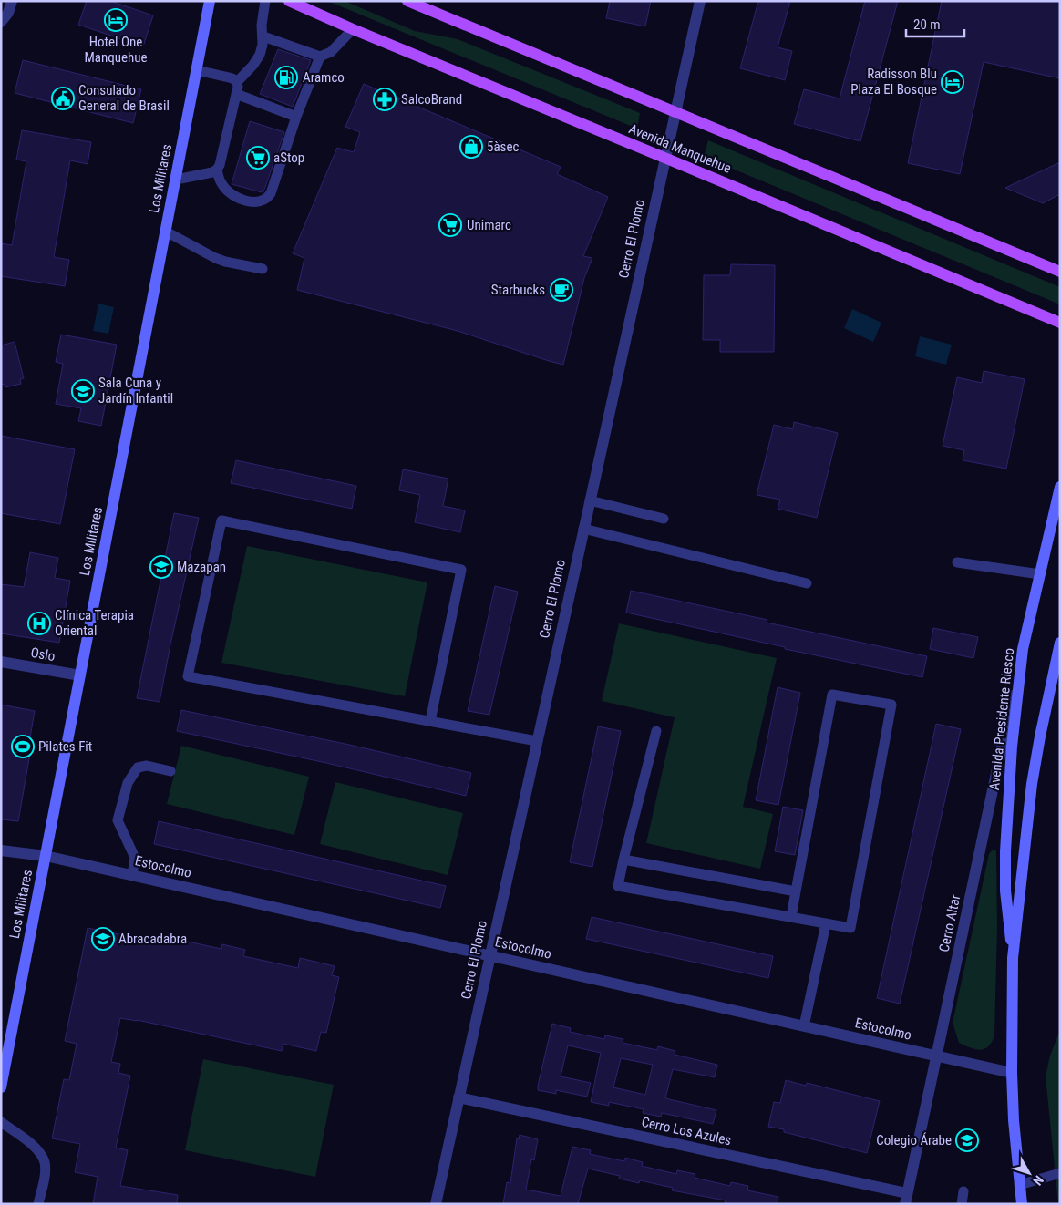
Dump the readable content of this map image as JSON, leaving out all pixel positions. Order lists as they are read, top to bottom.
{
  "streets": {
    "main road": ["Avenida Manquehue", "Los Militares", "Avenida Presidente Riesco"],
    "street": [
      "Cerro El Plomo",
      "Oslo",
      "Estocolmo",
      "Cerro Altar",
      "Cerro Los Azules"
    ]
  },
  "crossings": [
    ["Avenida Manquehue", "Cerro El Plomo"],
    ["Los Militares", "Oslo"],
    ["Los Militares", "Estocolmo"],
    ["Cerro El Plomo", "Estocolmo"],
    ["Cerro El Plomo", "Cerro Los Azules"],
    ["Avenida Presidente Riesco", "Estocolmo"],
    ["Avenida Presidente Riesco", "Cerro Altar"],
    ["Estocolmo", "Cerro Altar"],
    ["Cerro Altar", "Cerro Los Azules"]
  ],
  "places": {
    "hotel": ["Hotel One Manquehue", "Radisson Blu Plaza El Bosque"],
    "fuel station": ["Aramco"],
    "public building": ["Consulado General de Brasil"],
    "pharmacy": ["SalcoBrand"],
    "shop": ["5àsec"],
    "supermarket": ["aStop", "Unimarc"],
    "cafe": ["Starbucks"],
    "school or university": [
      "Sala Cuna y Jardín Infantil",
      "Mazapan",
      "Abracadabra",
      "Colegio Árabe"
    ],
    "hospital": ["Clínica Terapia Oriental"],
    "sports": ["Pilates Fit"]
  },
  "scale_bar": "20 m",
  "north": "bottom right"
}
